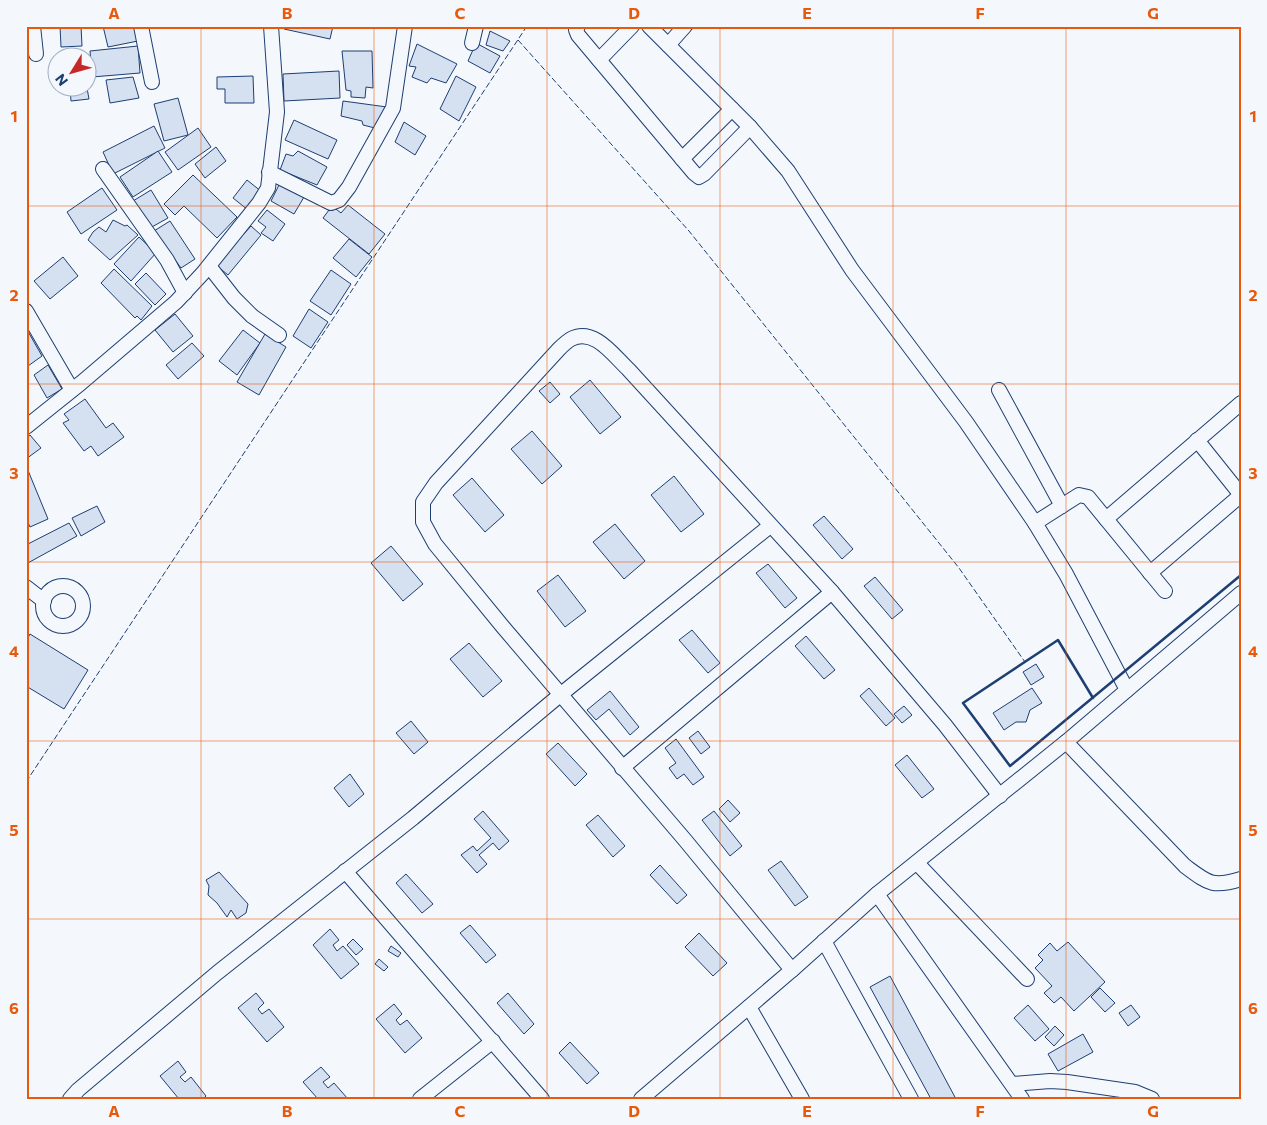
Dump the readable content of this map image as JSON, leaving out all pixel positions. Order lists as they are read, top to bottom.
{
  "north": "bottom left",
  "grid": {
    "columns": [
      "A",
      "B",
      "C",
      "D",
      "E",
      "F",
      "G"
    ],
    "rows": [
      "1",
      "2",
      "3",
      "4",
      "5",
      "6"
    ]
  }
}
